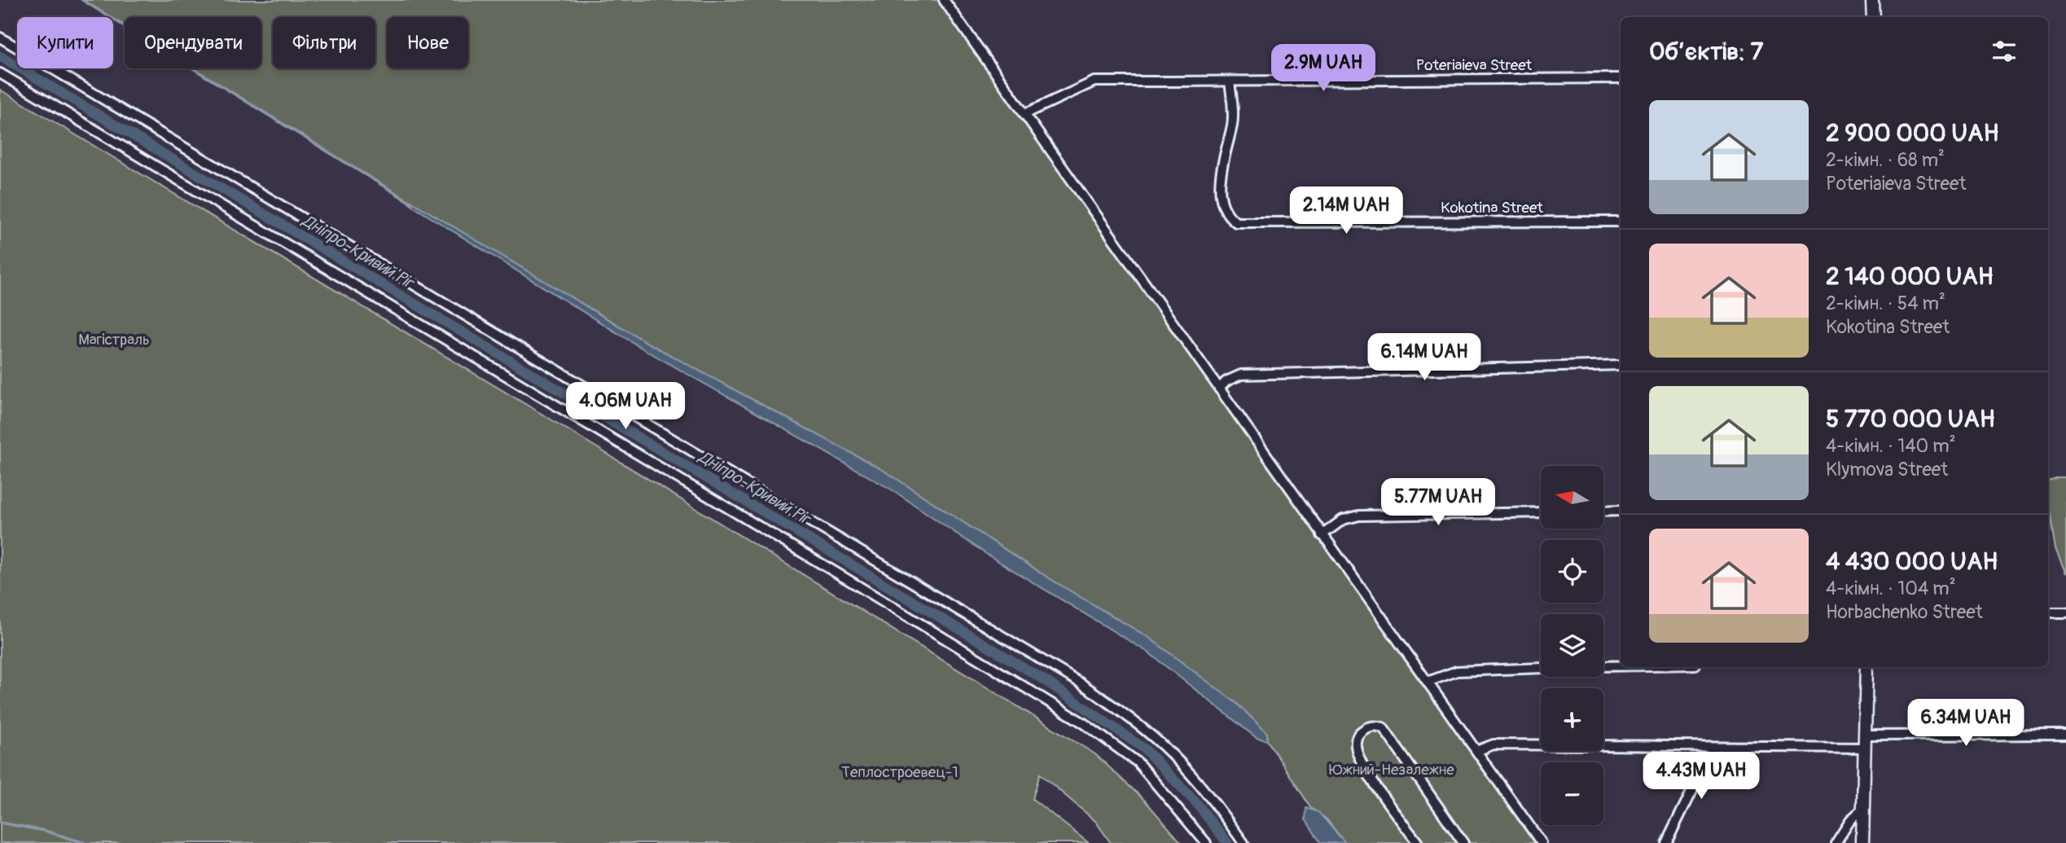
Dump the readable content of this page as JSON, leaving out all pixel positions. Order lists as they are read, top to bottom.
{
  "streets": {
    "street": ["Poteriaieva Street", "Kokotina Street"]
  },
  "crossings": [
    ["Poteriaieva Street", "Kokotina Street"]
  ],
  "water": ["Дніпро-Кривий Ріг"],
  "parks": ["Магістраль", "Южний-Незалежне", "Теплостроевец-1"],
  "north": "left",
  "page": {
    "chip": [
      "Купити",
      "Орендувати",
      "Фільтри",
      "Нове"
    ],
    "heading": "Об’єктів: 7",
    "price": [
      "2.9M UAH",
      "2.14M UAH",
      "6.14M UAH",
      "4.06M UAH",
      "5.77M UAH",
      "6.34M UAH",
      "4.43M UAH"
    ],
    "list": [
      {
        "name": "2 900 000 UAH",
        "note": "2-кімн. · 68 m² · Poteriaieva Street"
      },
      {
        "name": "2 140 000 UAH",
        "note": "2-кімн. · 54 m² · Kokotina Street"
      },
      {
        "name": "5 770 000 UAH",
        "note": "4-кімн. · 140 m² · Klymova Street"
      },
      {
        "name": "4 430 000 UAH",
        "note": "4-кімн. · 104 m² · Horbachenko Street"
      }
    ],
    "map_buttons": ["+", "−"]
  }
}
